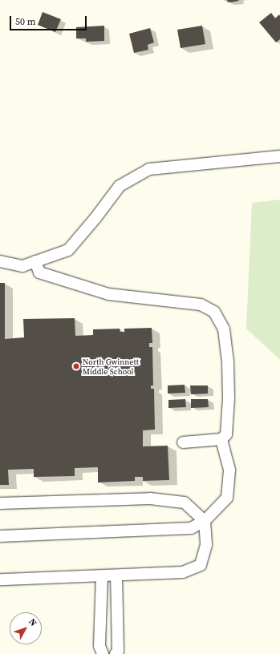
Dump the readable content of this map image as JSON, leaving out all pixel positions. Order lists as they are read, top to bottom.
{
  "places": ["North Gwinnett Middle School"],
  "scale_bar": "50 m",
  "north": "top right"
}
